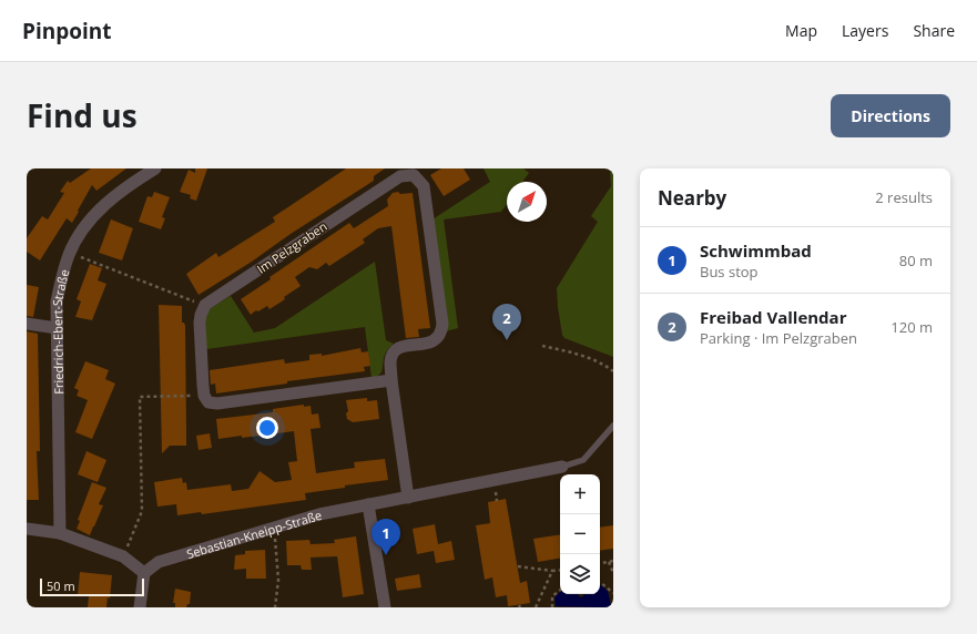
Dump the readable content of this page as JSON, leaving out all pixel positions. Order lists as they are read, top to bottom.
{
  "streets": {
    "street": ["Im Pelzgraben", "Friedrich-Ebert-Straße", "Sebastian-Kneipp-Straße"]
  },
  "crossings": [
    ["Im Pelzgraben", "Sebastian-Kneipp-Straße"]
  ],
  "scale_bar": "50 m",
  "north": "top right",
  "page": {
    "header": "Pinpoint",
    "nav": ["Map", "Layers", "Share"],
    "title": "Find us",
    "buttons": "Directions",
    "heading": ["Nearby", "2 results"],
    "list": [
      {
        "mark": "1",
        "name": "Schwimmbad",
        "note": "Bus stop",
        "value": "80 m"
      },
      {
        "mark": "2",
        "name": "Freibad Vallendar",
        "note": "Parking · Im Pelzgraben",
        "value": "120 m"
      }
    ],
    "pins": ["2", "1"],
    "map_buttons": ["+", "−"],
    "scale": "50 m"
  }
}
